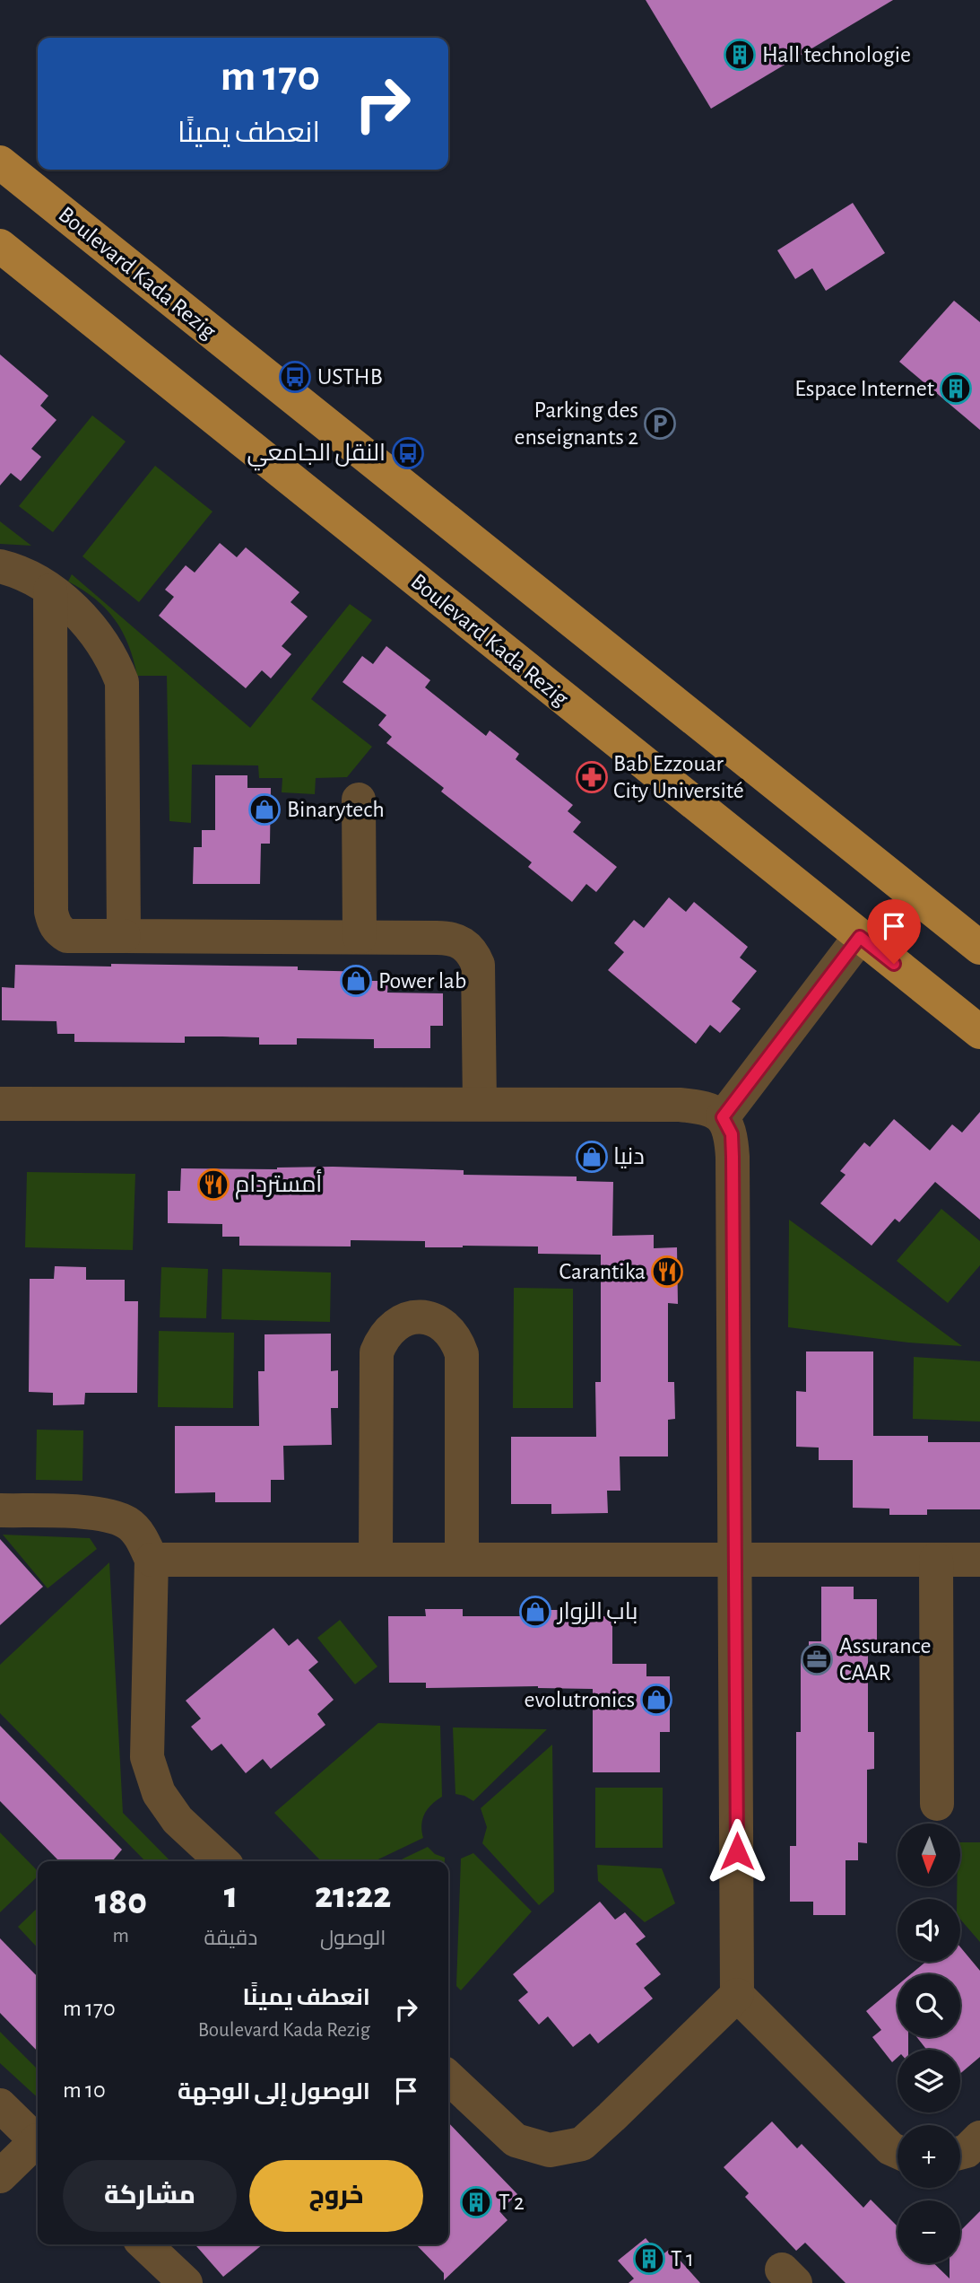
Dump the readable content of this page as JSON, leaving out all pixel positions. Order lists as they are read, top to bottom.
{
  "streets": {
    "main road": ["Boulevard Kada Rezig"]
  },
  "places": {
    "building": [
      "Hall technologie",
      "Espace Internet",
      "T 2",
      "T 1"
    ],
    "bus stop": ["USTHB", "النقل الجامعي"],
    "parking": ["Parking des enseignants 2"],
    "pharmacy": ["Bab Ezzouar City Université"],
    "shop": [
      "Binarytech",
      "Power lab",
      "دنيا",
      "باب الزوار",
      "evolutronics"
    ],
    "restaurant": ["أمستردام", "Carantika"],
    "office": ["Assurance CAAR"]
  },
  "north": "bottom",
  "page": {
    "turn": ["170 m", "انعطف يمينًا"],
    "map_buttons": ["+", "−"],
    "eta": [
      "21:22",
      "الوصول",
      "1",
      "دقيقة",
      "180",
      "m"
    ],
    "list": [
      {
        "name": "انعطف يمينًا",
        "note": "Boulevard Kada Rezig",
        "value": "170 m"
      },
      {
        "name": "الوصول إلى الوجهة",
        "value": "10 m"
      }
    ],
    "buttons": ["خروج", "مشاركة"]
  }
}
